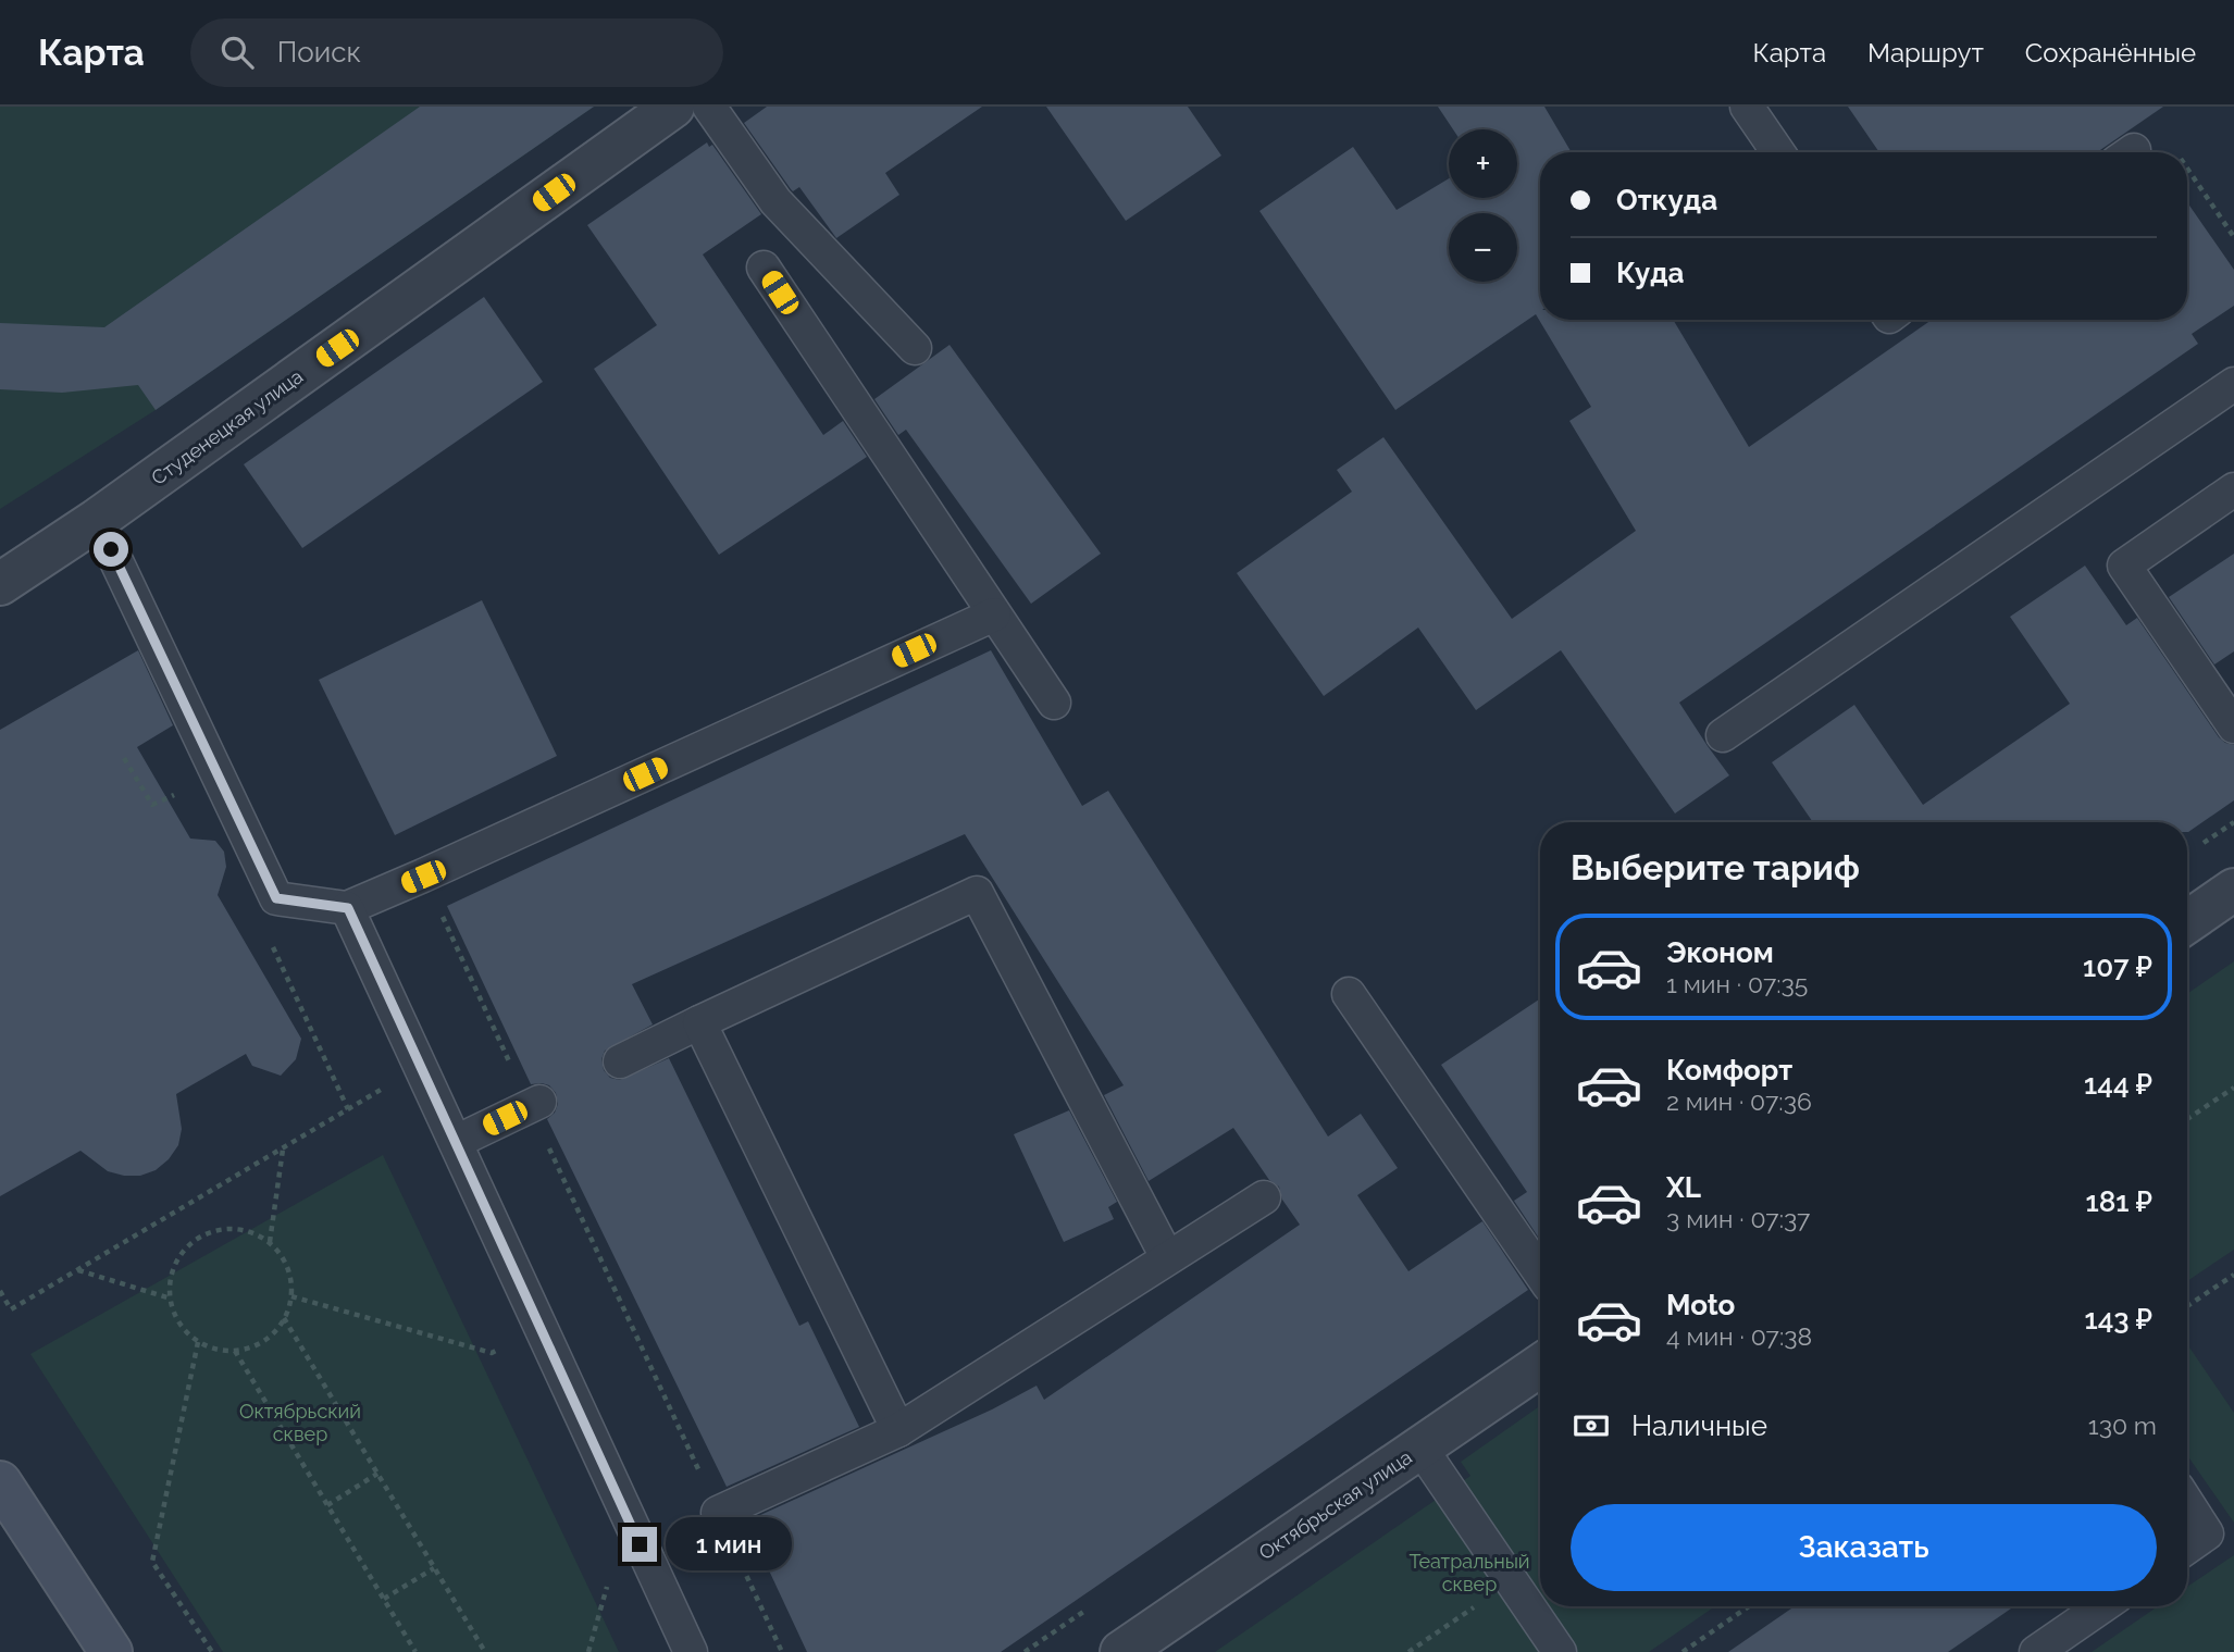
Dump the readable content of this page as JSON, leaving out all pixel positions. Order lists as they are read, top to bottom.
{
  "streets": {
    "street": ["Студенецкая улица", "Октябрьская улица"]
  },
  "parks": ["Октябрьский сквер", "Театральный сквер"],
  "page": {
    "header": "Карта",
    "search": "Поиск",
    "nav": ["Карта", "Маршрут", "Сохранённые"],
    "map_buttons": ["+", "−"],
    "banner": ["Откуда", "Куда"],
    "heading": "Выберите тариф",
    "list": [
      {
        "name": "Эконом",
        "note": "1 мин · 07:35",
        "value": "107 ₽"
      },
      {
        "name": "Комфорт",
        "note": "2 мин · 07:36",
        "value": "144 ₽"
      },
      {
        "name": "XL",
        "note": "3 мин · 07:37",
        "value": "181 ₽"
      },
      {
        "name": "Moto",
        "note": "4 мин · 07:38",
        "value": "143 ₽"
      }
    ],
    "pay": ["Наличные", "130 m"],
    "buttons": "Заказать",
    "bubble": "1 мин"
  }
}
